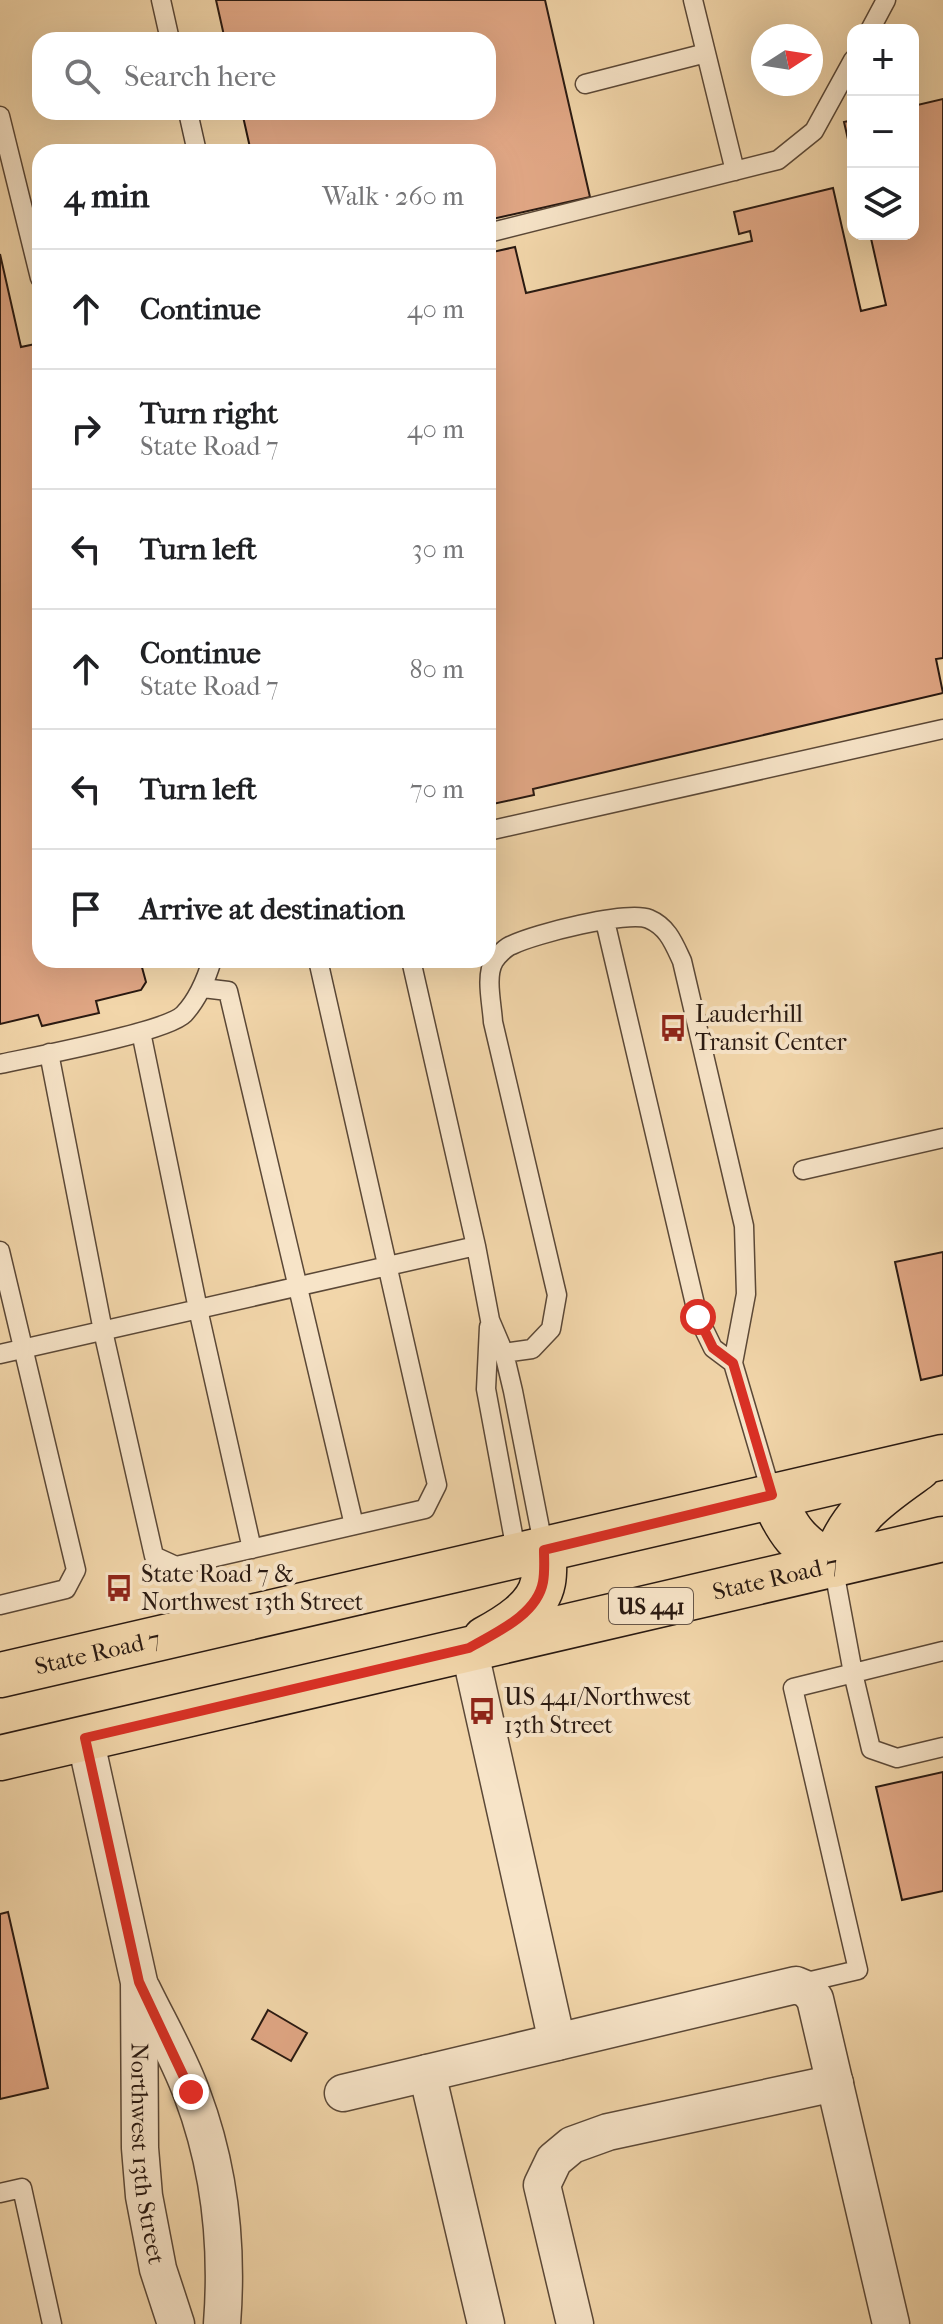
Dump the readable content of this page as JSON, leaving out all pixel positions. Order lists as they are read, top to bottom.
{
  "streets": {
    "main road": ["State Road 7", "US 441"],
    "street": ["Northwest 13th Street"]
  },
  "crossings": [
    ["State Road 7", "Northwest 13th Street"]
  ],
  "places": {
    "bus stop": ["Lauderhill Transit Center", "State Road 7 & Northwest 13th Street", "US 441/Northwest 13th Street"]
  },
  "north": "right",
  "page": {
    "map_buttons": ["+", "−"],
    "search": "Search here",
    "heading": ["4 min", "Walk · 260 m"],
    "list": [
      ["Continue", "40 m"],
      ["Turn right", "State Road 7", "40 m"],
      ["Turn left", "30 m"],
      ["Continue", "State Road 7", "80 m"],
      ["Turn left", "70 m"],
      "Arrive at destination"
    ]
  }
}
